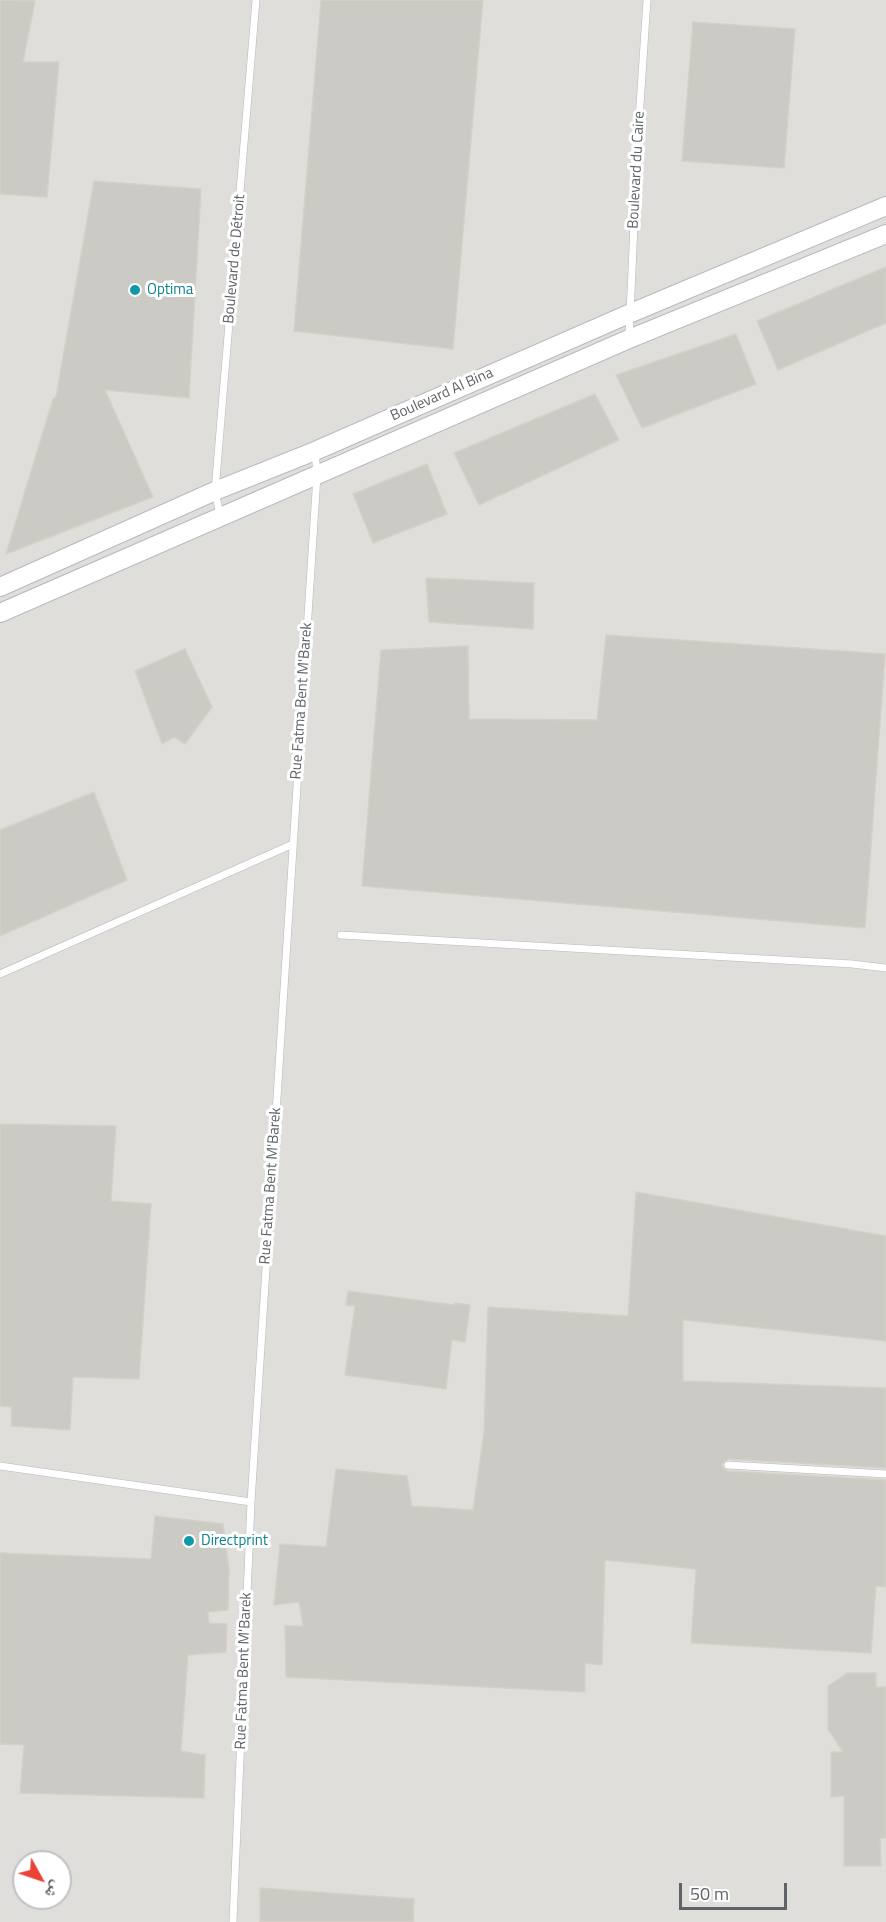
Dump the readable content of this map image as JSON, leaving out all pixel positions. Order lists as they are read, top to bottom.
{
  "streets": {
    "main road": ["Boulevard Al Bina"],
    "lane": ["Boulevard du Caire", "Boulevard de Détroit", "Rue Fatma Bent M'Barek"]
  },
  "crossings": [
    ["Boulevard du Caire", "Boulevard Al Bina"],
    ["Boulevard de Détroit", "Boulevard Al Bina"],
    ["Boulevard Al Bina", "Rue Fatma Bent M'Barek"]
  ],
  "places": ["Optima", "Directprint"],
  "scale_bar": "50 m",
  "north": "bottom right"
}
